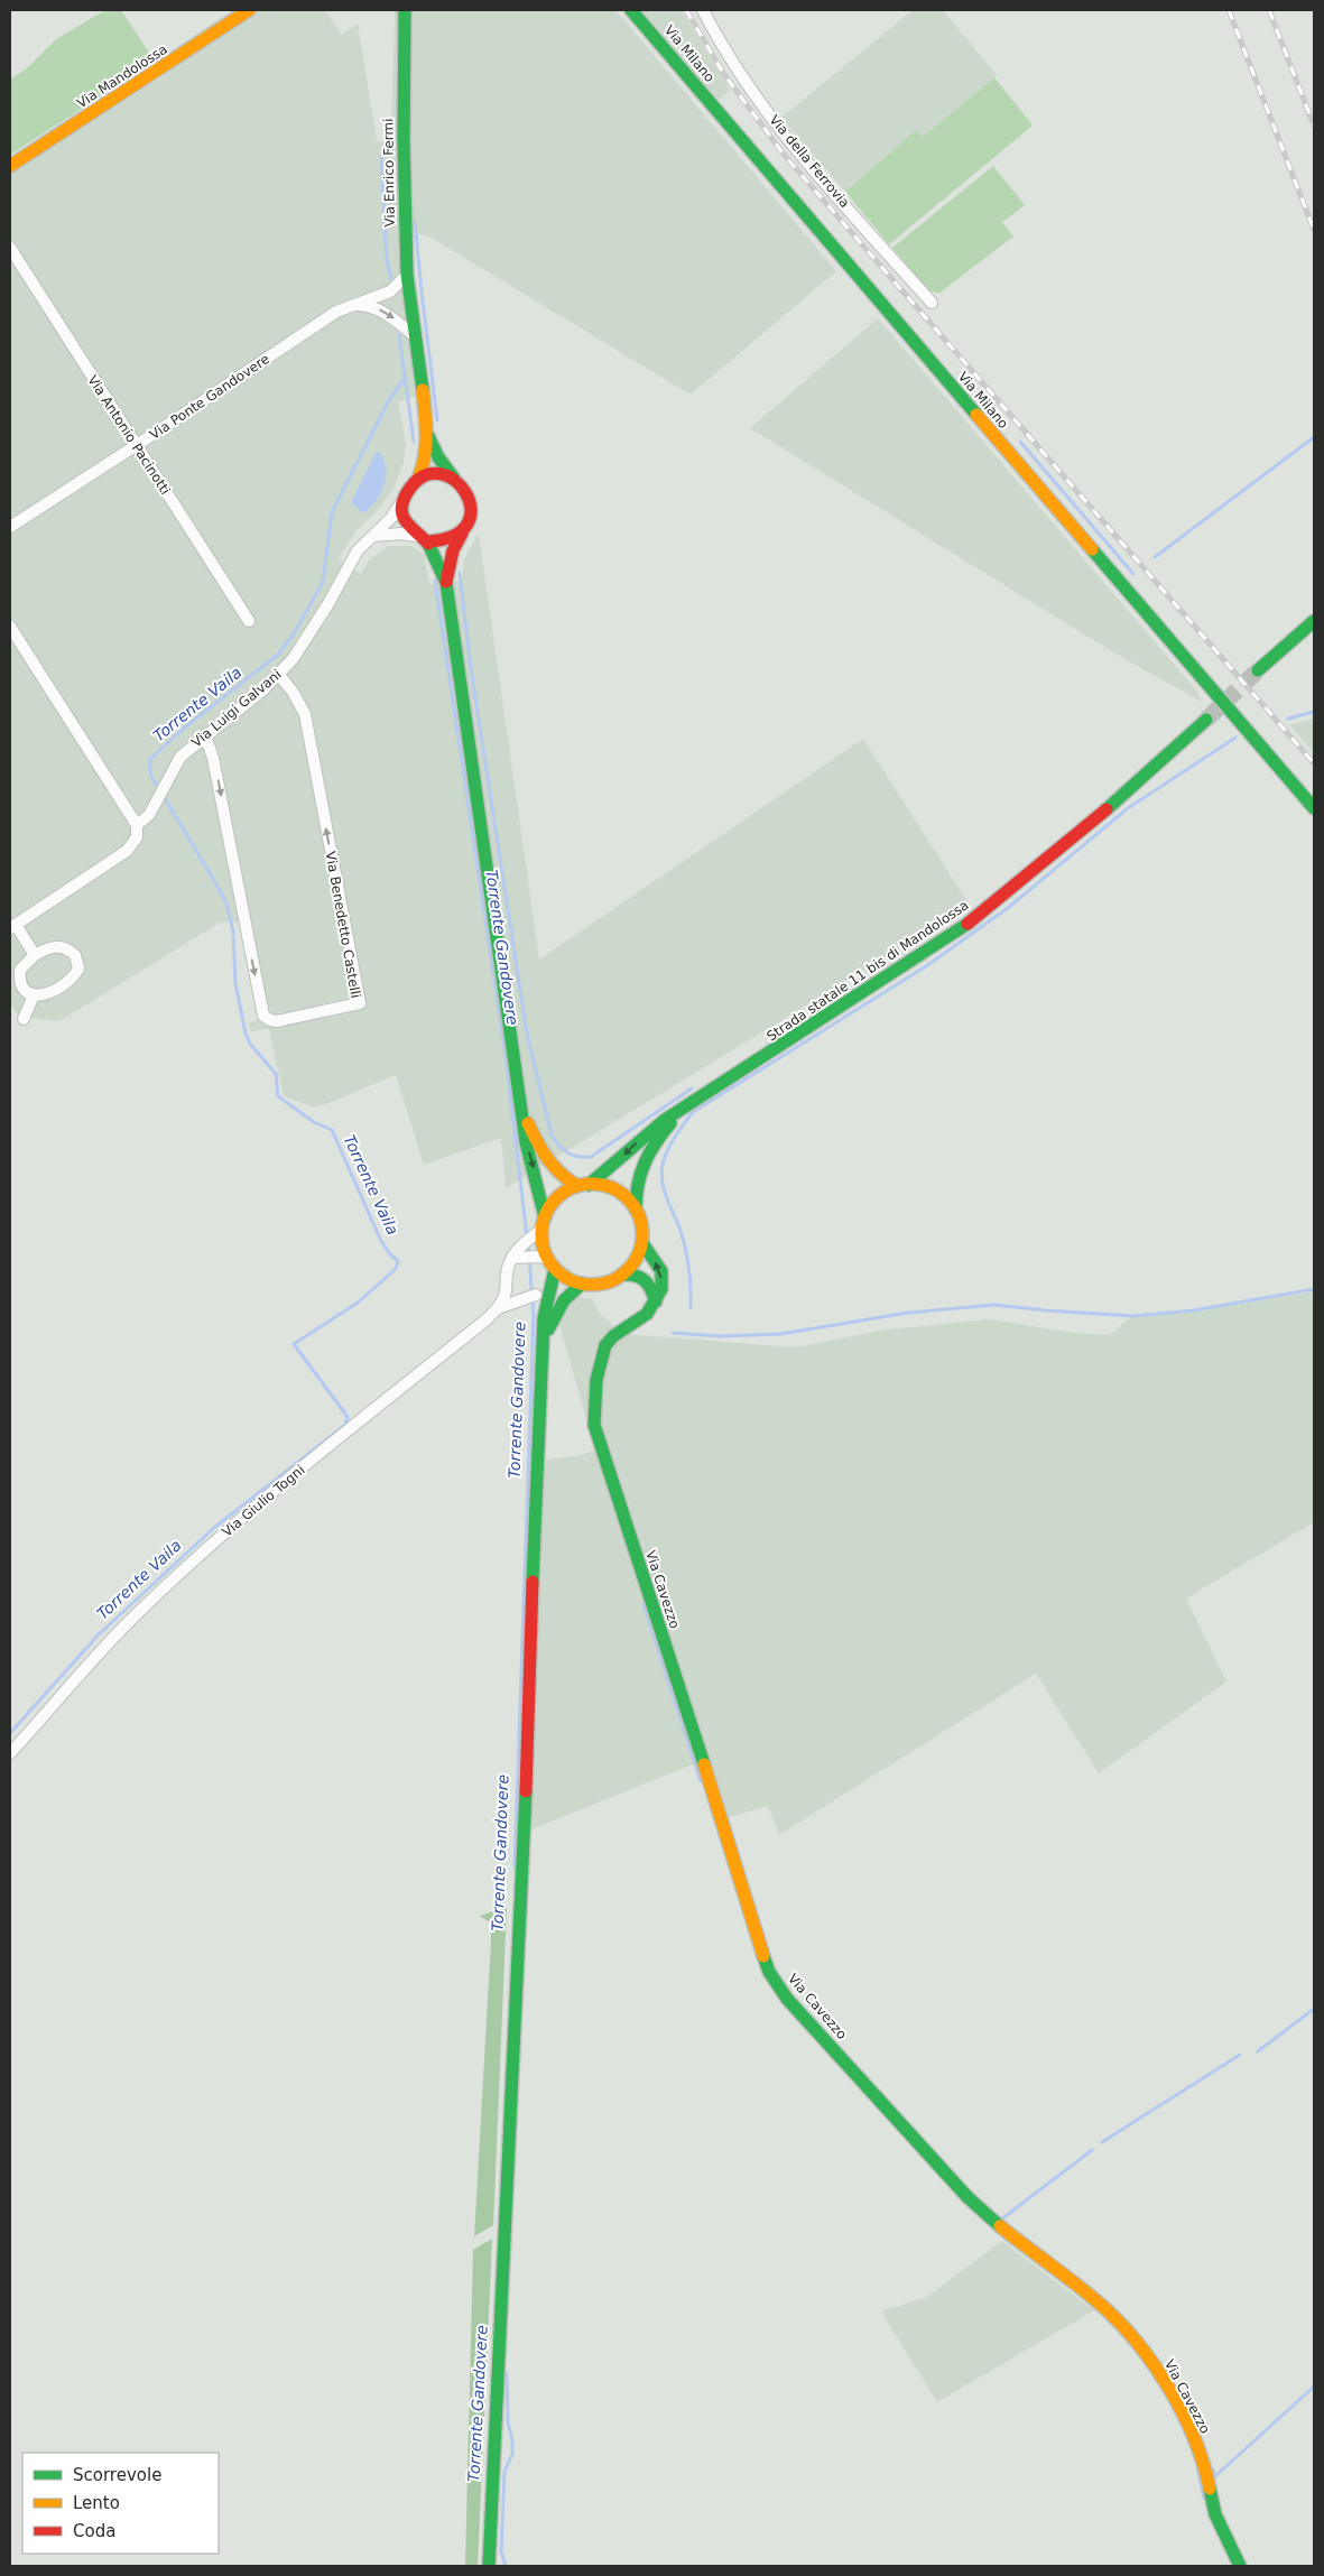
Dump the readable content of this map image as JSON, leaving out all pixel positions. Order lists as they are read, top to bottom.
{
  "streets": {
    "main road": [
      "Via Milano",
      "Via Mandolossa",
      "Via Enrico Fermi",
      "Strada statale 11 bis di Mandolossa",
      "Via Cavezzo"
    ],
    "street": [
      "Via della Ferrovia",
      "Via Ponte Gandovere",
      "Via Antonio Pacinotti",
      "Via Luigi Galvani",
      "Via Benedetto Castelli",
      "Via Giulio Togni"
    ]
  },
  "crossings": [
    ["Via Enrico Fermi", "Via Ponte Gandovere"],
    ["Via Ponte Gandovere", "Via Antonio Pacinotti"],
    ["Via Luigi Galvani", "Via Benedetto Castelli"],
    ["Strada statale 11 bis di Mandolossa", "Via Cavezzo"]
  ],
  "water": ["Torrente Vaila", "Torrente Gandovere"],
  "legend": ["Scorrevole", "Lento", "Coda"]
}
